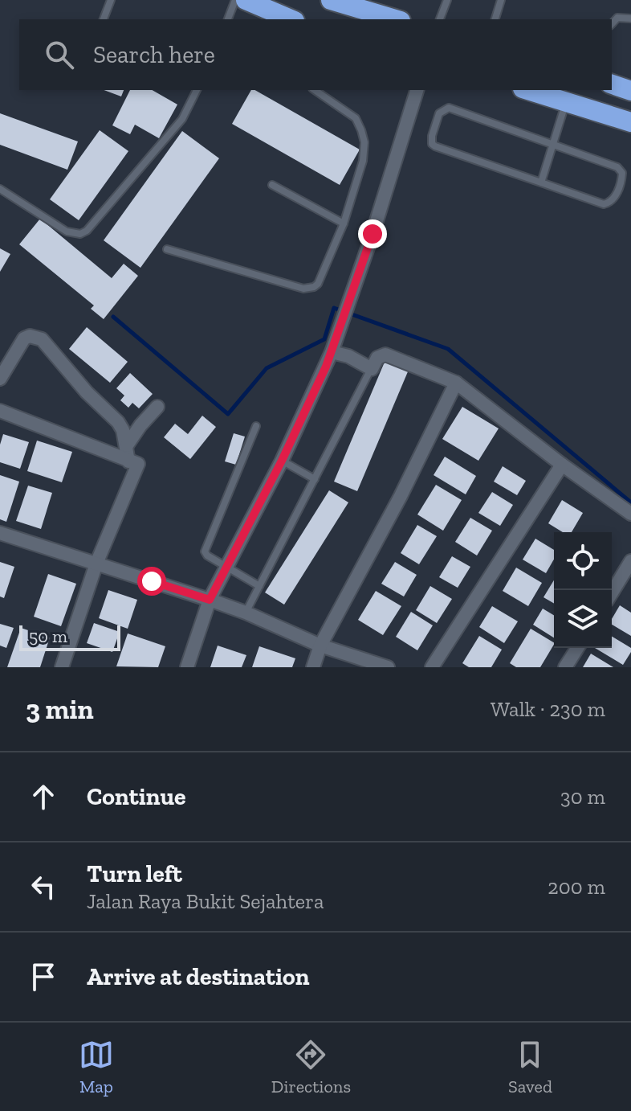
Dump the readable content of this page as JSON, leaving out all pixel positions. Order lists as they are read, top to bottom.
{
  "scale_bar": "50 m",
  "page": {
    "search": "Search here",
    "scale": "50 m",
    "heading": ["3 min", "Walk · 230 m"],
    "list": [
      ["Continue", "30 m"],
      ["Turn left", "Jalan Raya Bukit Sejahtera", "200 m"],
      "Arrive at destination"
    ],
    "nav": ["Map", "Directions", "Saved"]
  }
}
